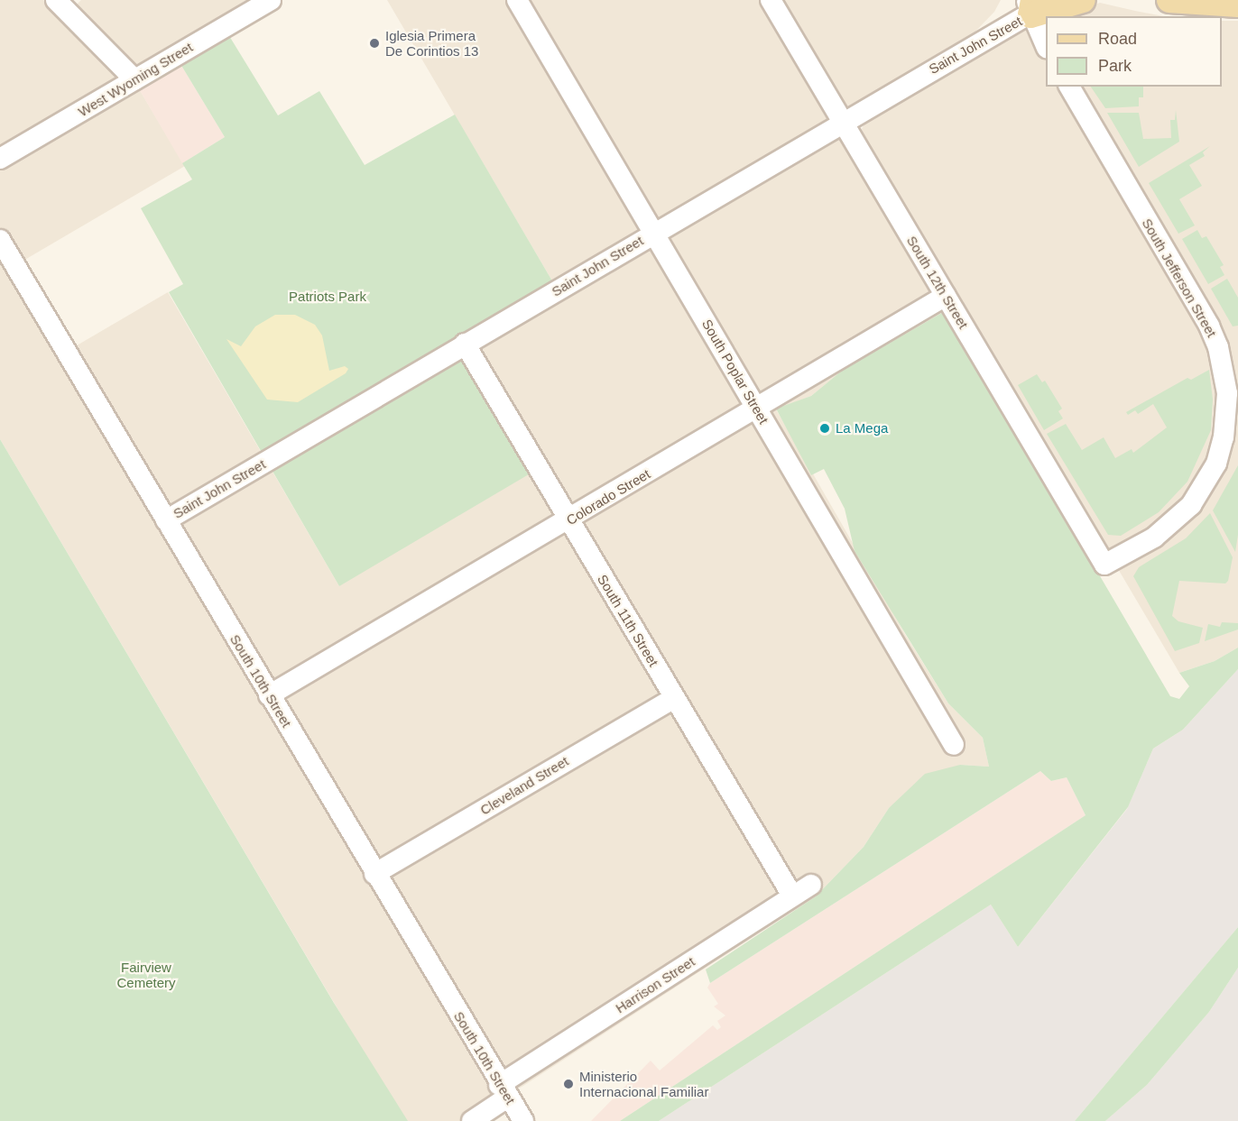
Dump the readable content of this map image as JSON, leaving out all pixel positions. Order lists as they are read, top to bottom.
{
  "streets": {
    "street": [
      "Saint John Street",
      "West Wyoming Street",
      "South Jefferson Street",
      "South 12th Street",
      "South Poplar Street",
      "Colorado Street",
      "South 11th Street",
      "South 10th Street",
      "Cleveland Street",
      "Harrison Street"
    ]
  },
  "crossings": [
    ["Saint John Street", "South 12th Street"],
    ["Saint John Street", "South Poplar Street"],
    ["Saint John Street", "South 11th Street"],
    ["Saint John Street", "South 10th Street"],
    ["South Jefferson Street", "South 12th Street"],
    ["South 12th Street", "Colorado Street"],
    ["South Poplar Street", "Colorado Street"],
    ["Colorado Street", "South 11th Street"],
    ["Colorado Street", "South 10th Street"],
    ["South 11th Street", "Cleveland Street"],
    ["South 11th Street", "Harrison Street"],
    ["South 10th Street", "Cleveland Street"],
    ["South 10th Street", "Harrison Street"]
  ],
  "parks": ["Patriots Park", "Fairview Cemetery"],
  "places": ["Iglesia Primera De Corintios 13", "La Mega", "Ministerio Internacional Familiar"],
  "legend": ["Road", "Park"]
}
